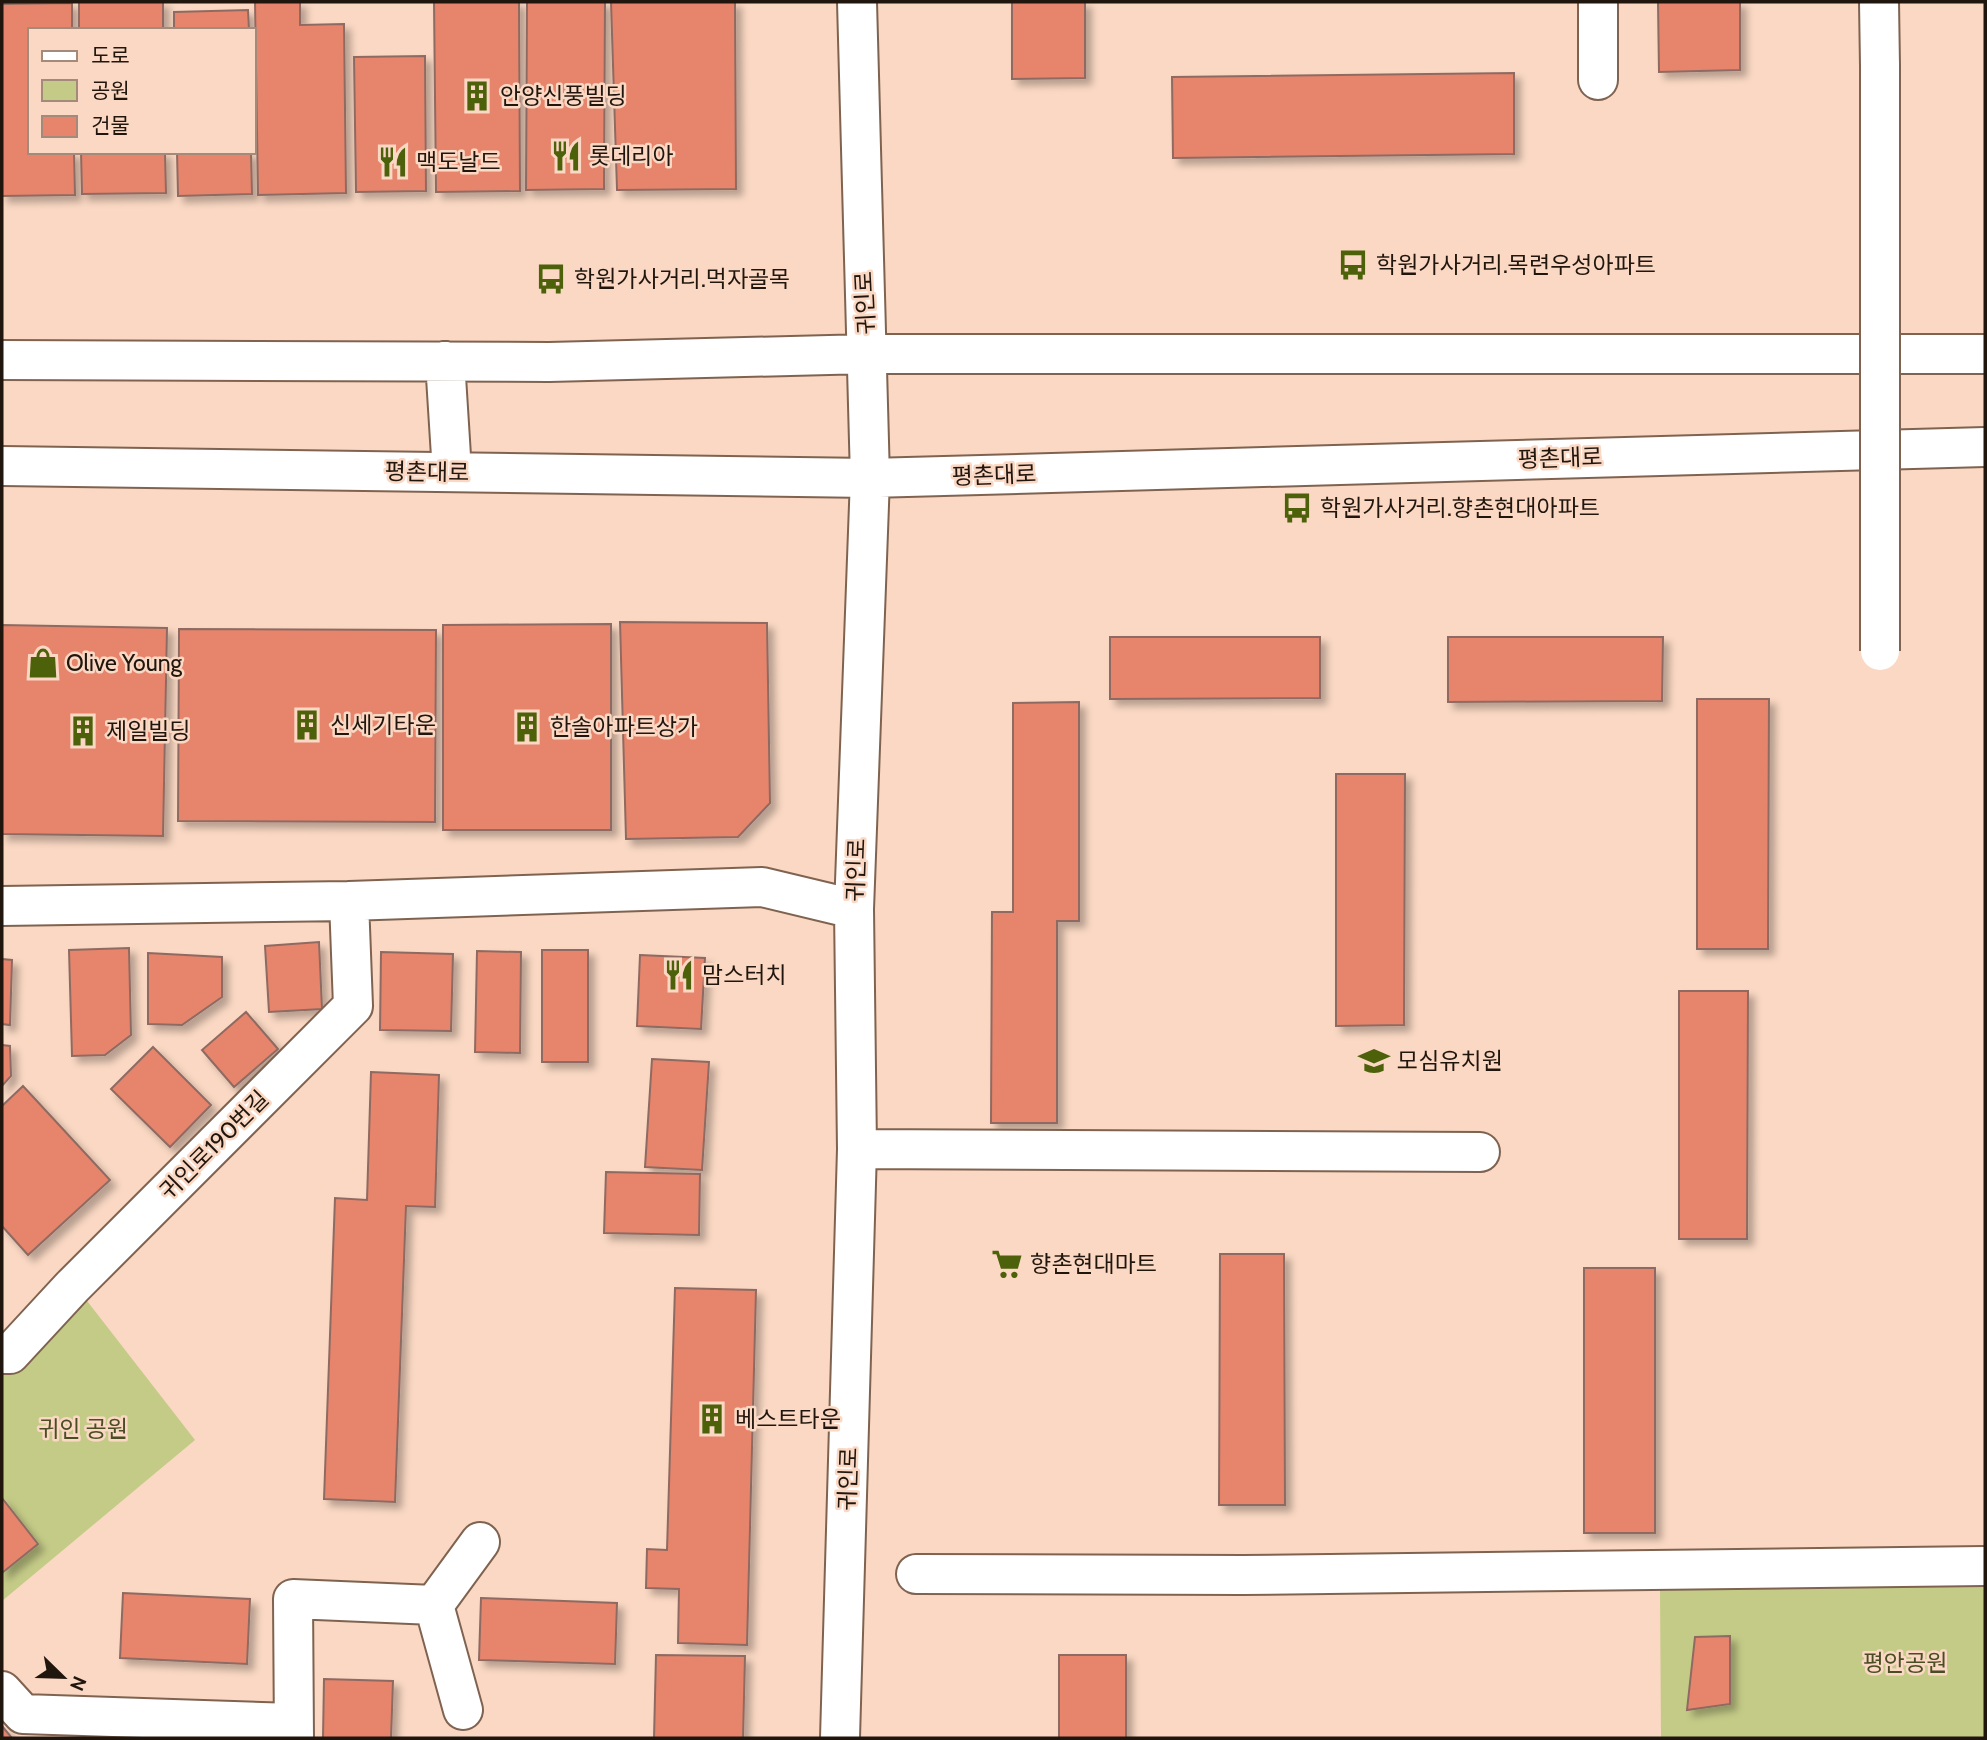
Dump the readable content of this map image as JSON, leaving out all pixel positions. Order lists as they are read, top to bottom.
{
  "streets": {
    "street": ["귀인로", "평촌대로", "귀인로190번길"]
  },
  "crossings": [
    ["귀인로", "평촌대로"]
  ],
  "parks": ["귀인 공원", "평안공원"],
  "places": {
    "building": [
      "안양신풍빌딩",
      "신세기타운",
      "한솔아파트상가",
      "제일빌딩",
      "베스트타운"
    ],
    "restaurant": ["롯데리아", "맥도날드", "맘스터치"],
    "bus stop": ["학원가사거리.목련우성아파트", "학원가사거리.먹자골목", "학원가사거리.향촌현대아파트"],
    "shop": ["Olive Young"],
    "school or university": ["모심유치원"],
    "supermarket": ["향촌현대마트"]
  },
  "legend": ["도로", "공원", "건물"],
  "north": "bottom right"
}
